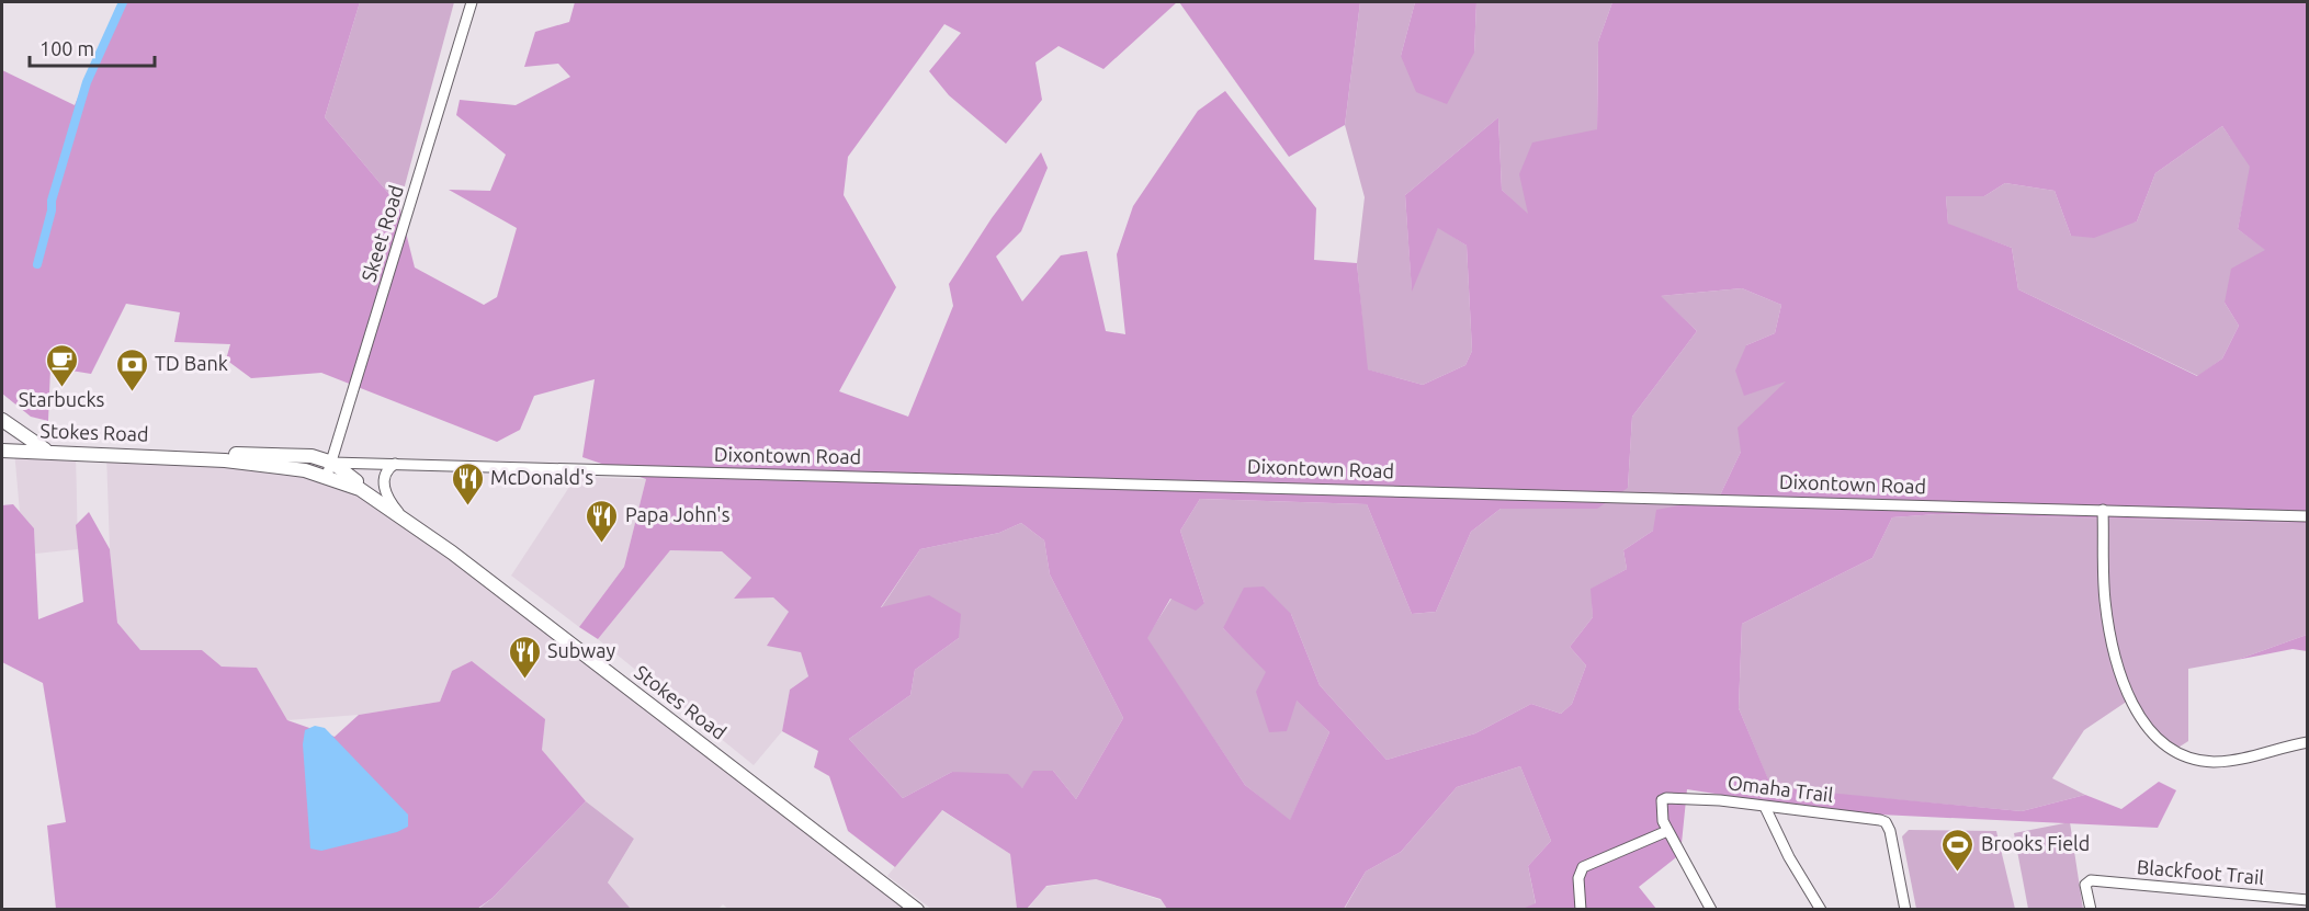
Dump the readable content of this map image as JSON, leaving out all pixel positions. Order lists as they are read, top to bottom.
{
  "streets": {
    "main road": ["Stokes Road"],
    "street": [
      "Skeet Road",
      "Dixontown Road",
      "Omaha Trail",
      "Blackfoot Trail"
    ]
  },
  "crossings": [
    ["Skeet Road", "Stokes Road"],
    ["Skeet Road", "Dixontown Road"],
    ["Stokes Road", "Dixontown Road"]
  ],
  "places": {
    "cafe": ["Starbucks"],
    "bank": ["TD Bank"],
    "restaurant": ["McDonald's", "Papa John's", "Subway"],
    "sports": ["Brooks Field"]
  },
  "scale_bar": "100 m"
}
